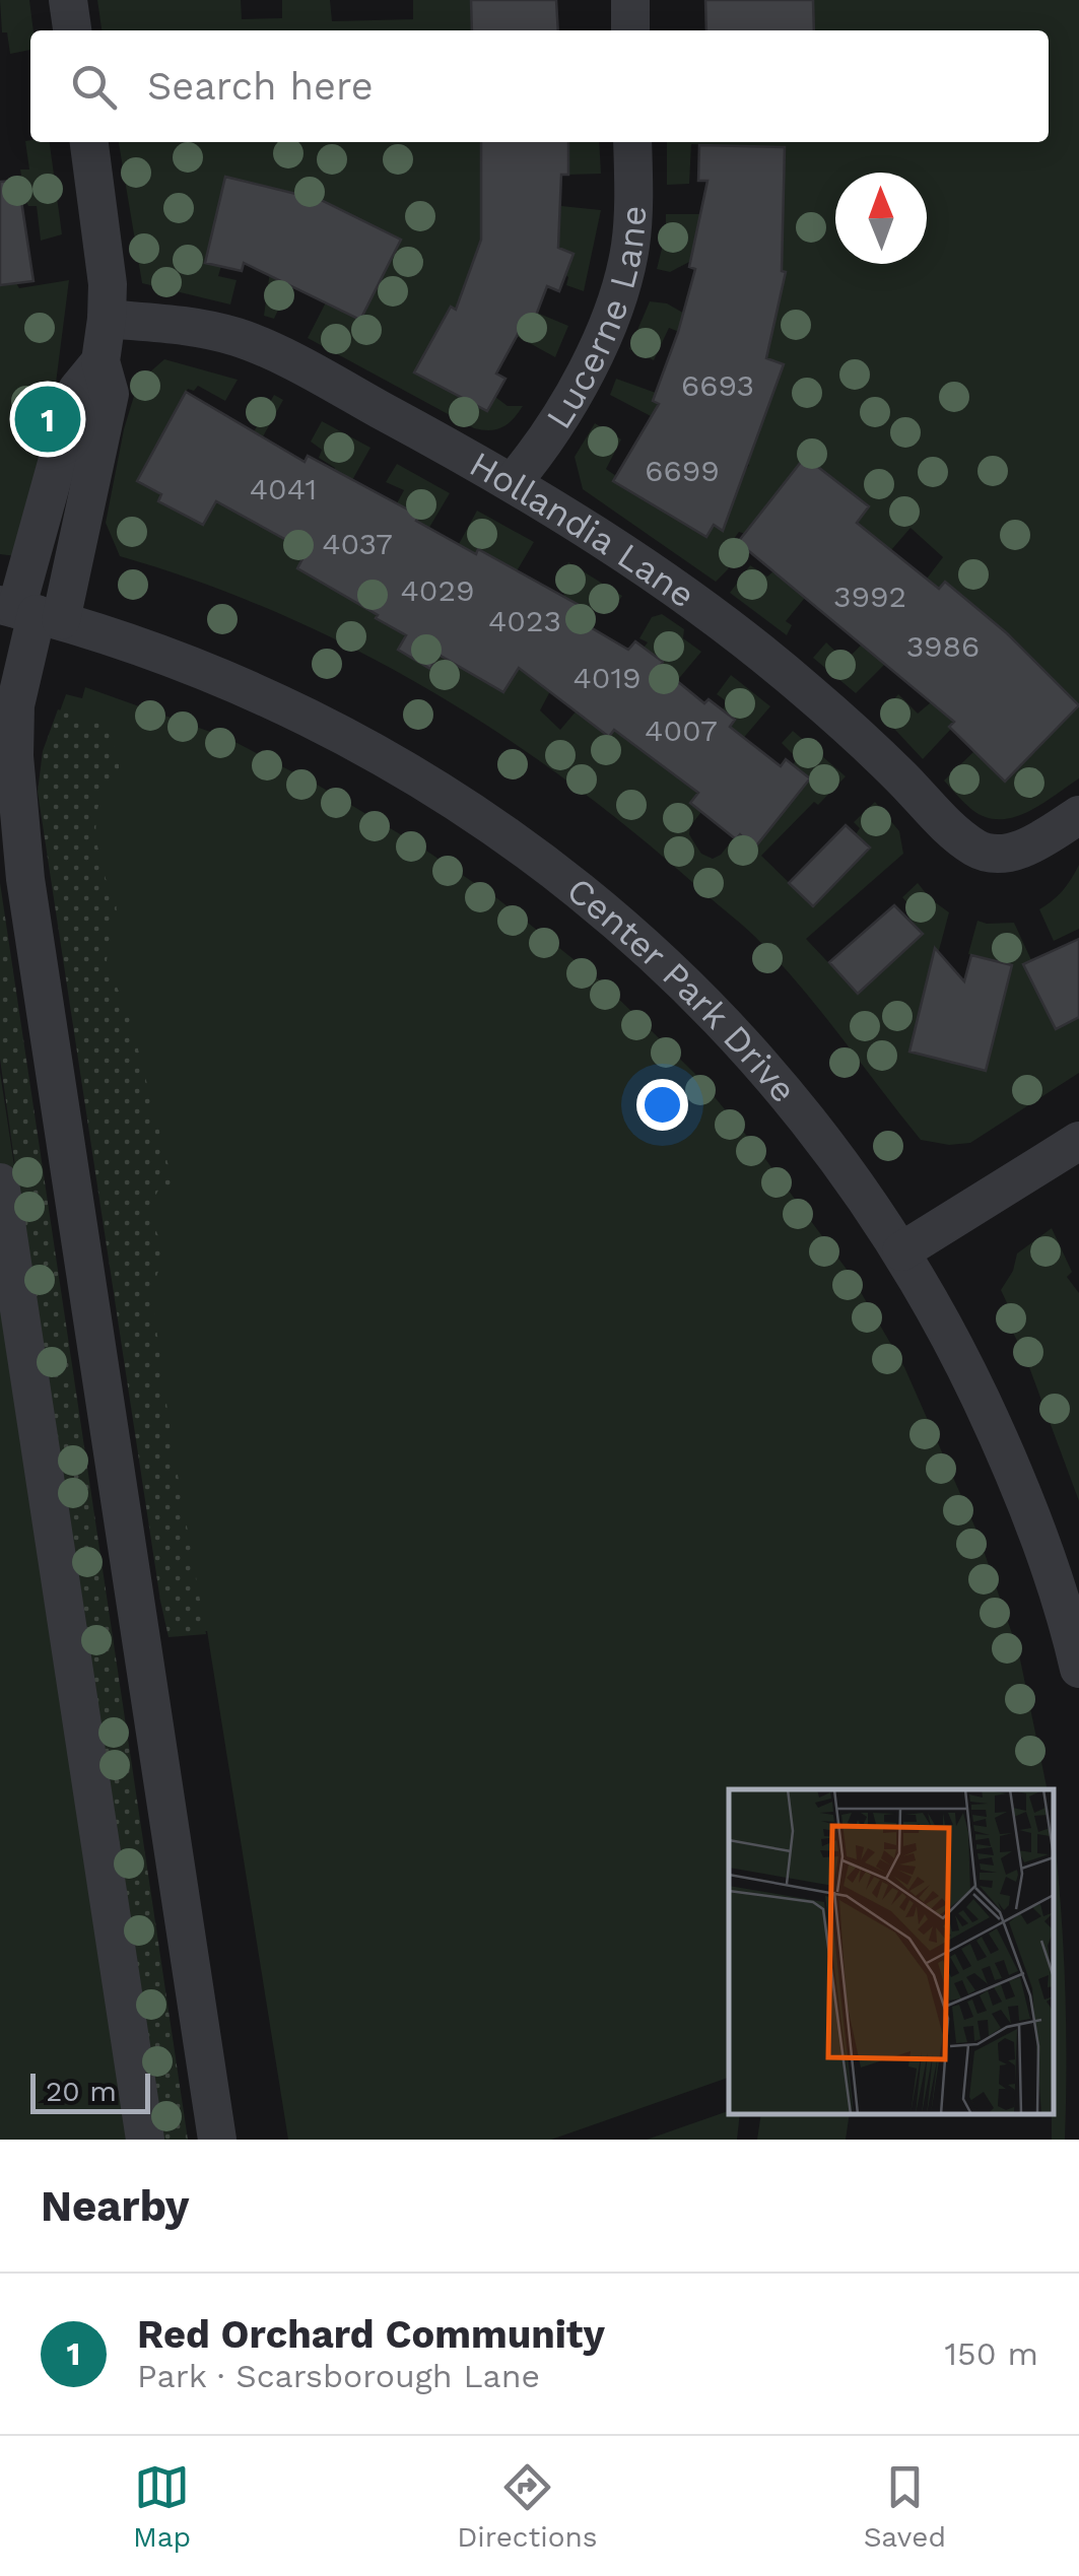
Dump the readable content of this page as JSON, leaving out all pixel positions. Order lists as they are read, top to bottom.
{
  "streets": {
    "street": ["Lucerne Lane", "Hollandia Lane", "Center Park Drive"]
  },
  "crossings": [
    ["Lucerne Lane", "Hollandia Lane"]
  ],
  "house_numbers": [
    "6693",
    "6699",
    "4041",
    "4037",
    "4029",
    "3992",
    "4023",
    "3986",
    "4019",
    "4007"
  ],
  "scale_bar": "20 m",
  "north": "top",
  "page": {
    "search": "Search here",
    "pins": "1",
    "scale": "20 m",
    "heading": "Nearby",
    "list": [
      {
        "mark": "1",
        "name": "Red Orchard Community",
        "note": "Park · Scarsborough Lane",
        "value": "150 m"
      }
    ],
    "nav": ["Map", "Directions", "Saved"]
  }
}
